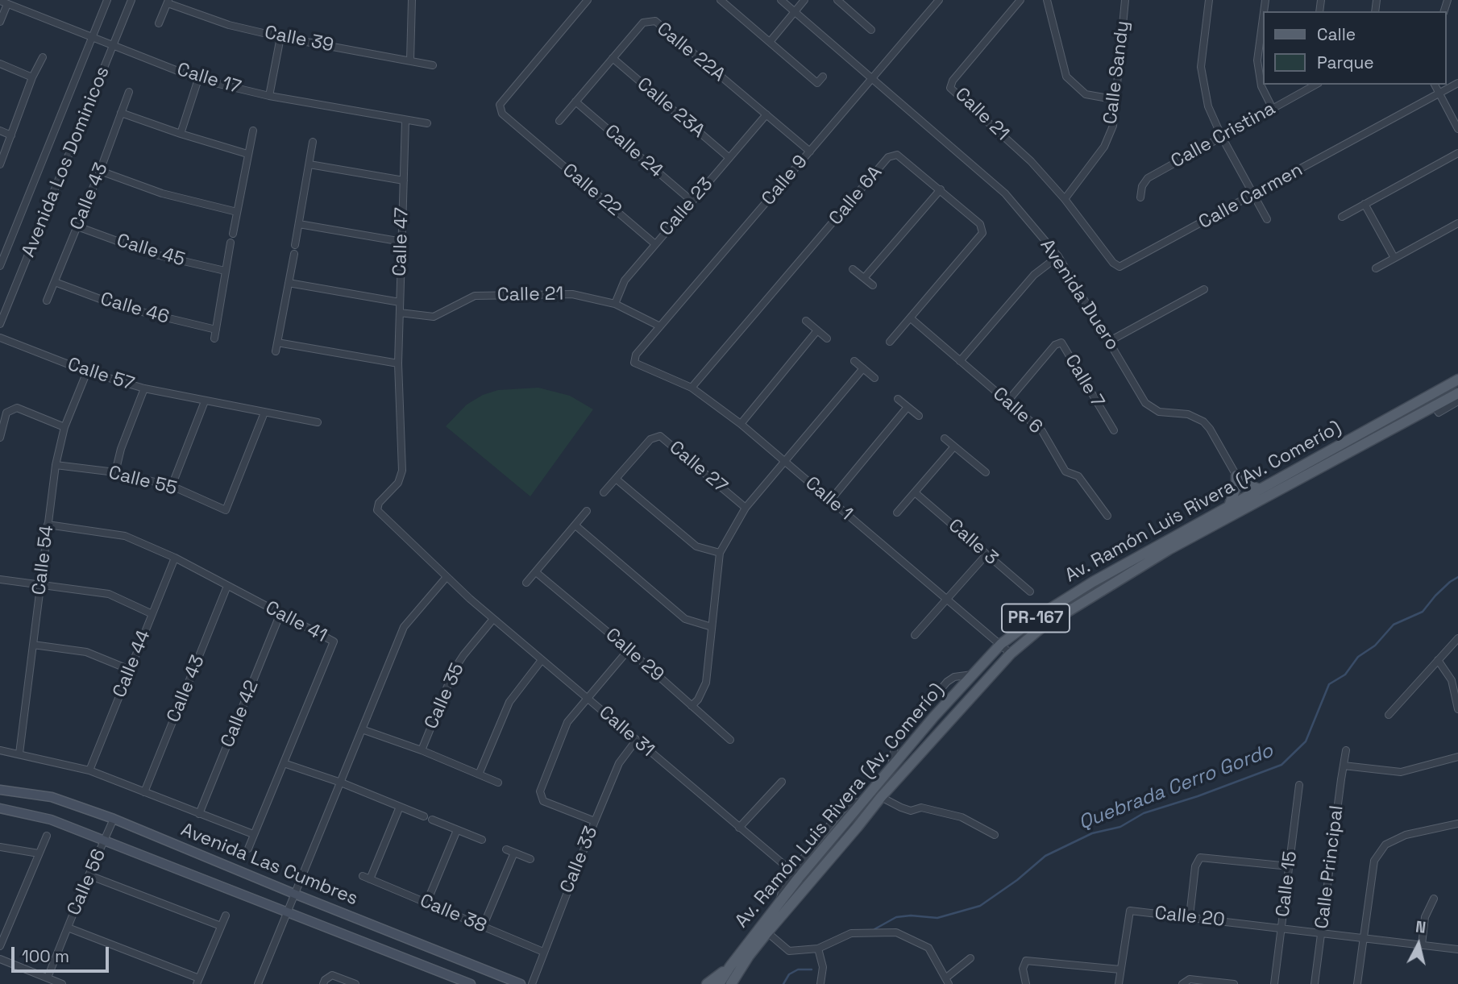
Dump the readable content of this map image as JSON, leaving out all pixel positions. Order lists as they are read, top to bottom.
{
  "streets": {
    "main road": ["Av. Ramón Luis Rivera (Av. Comerío)", "PR-167"],
    "street": [
      "Calle 39",
      "Calle 22A",
      "Calle Sandy",
      "Calle 17",
      "Calle 23A",
      "Calle 21",
      "Calle Cristina",
      "Calle 24",
      "Avenida Los Dominicos",
      "Calle 9",
      "Calle 22",
      "Calle 6A",
      "Calle 43",
      "Calle Carmen",
      "Calle 23",
      "Calle 47",
      "Calle 45",
      "Avenida Duero",
      "Calle 46",
      "Calle 57",
      "Calle 7",
      "Calle 6",
      "Calle 27",
      "Calle 55",
      "Calle 1",
      "Calle 3",
      "Calle 54",
      "Calle 41",
      "Calle 29",
      "Calle 44",
      "Calle 35",
      "Calle 42",
      "Calle 31",
      "Calle 33",
      "Avenida Las Cumbres",
      "Calle Principal",
      "Calle 56",
      "Calle 15",
      "Calle 38",
      "Calle 20"
    ]
  },
  "crossings": [
    ["Calle 22A", "Calle 23A"],
    ["Calle 22A", "Calle 24"],
    ["Calle 22A", "Calle 9"],
    ["Calle 22A", "Calle 23"],
    ["Calle Sandy", "Calle 21"],
    ["Calle Sandy", "Calle Carmen"],
    ["Calle 17", "Avenida Los Dominicos"],
    ["Calle 17", "Calle 47"],
    ["Calle 23A", "Calle 23"],
    ["Calle 21", "Calle 9"],
    ["Calle 21", "Calle Carmen"],
    ["Calle 21", "Calle 23"],
    ["Calle 21", "Calle 47"],
    ["Calle 24", "Calle 23"],
    ["Calle 9", "Avenida Duero"],
    ["Calle 9", "Calle 1"],
    ["Calle 22", "Calle 23"],
    ["Calle 6A", "Calle 6"],
    ["Calle 6A", "Calle 1"],
    ["Calle 43", "Calle 45"],
    ["Calle 43", "Calle 46"],
    ["Calle 43", "Calle 41"],
    ["Calle 47", "Calle 31"],
    ["Calle 57", "Calle 55"],
    ["Calle 57", "Calle 54"],
    ["Calle 7", "Calle 6"],
    ["Calle 55", "Calle 54"],
    ["Calle 1", "Av. Ramón Luis Rivera (Av. Comerío)"],
    ["Av. Ramón Luis Rivera (Av. Comerío)", "Calle 31"],
    ["Calle 54", "Calle 41"],
    ["Calle 41", "Calle 44"],
    ["Calle 41", "Calle 42"],
    ["Calle 35", "Calle 31"],
    ["Calle 31", "Calle 33"],
    ["Calle 33", "Calle 38"],
    ["Avenida Las Cumbres", "Calle 56"],
    ["Calle Principal", "Calle 20"],
    ["Calle 15", "Calle 20"]
  ],
  "water": ["Quebrada Cerro Gordo"],
  "legend": ["Calle", "Parque"],
  "scale_bar": "100 m",
  "north": "top"
}
